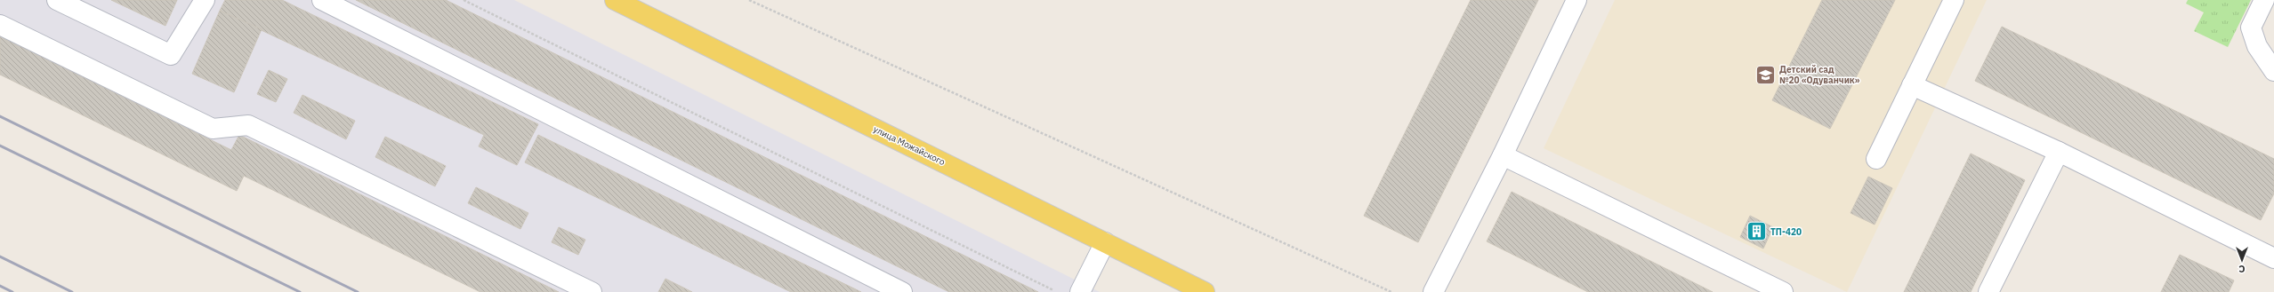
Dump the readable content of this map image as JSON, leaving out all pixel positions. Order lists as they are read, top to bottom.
{
  "streets": {
    "main road": ["улица Можайского"]
  },
  "places": {
    "school or university": ["Детский сад №20 «Одуванчик»"],
    "building": ["ТП-420"]
  },
  "north": "bottom"
}
